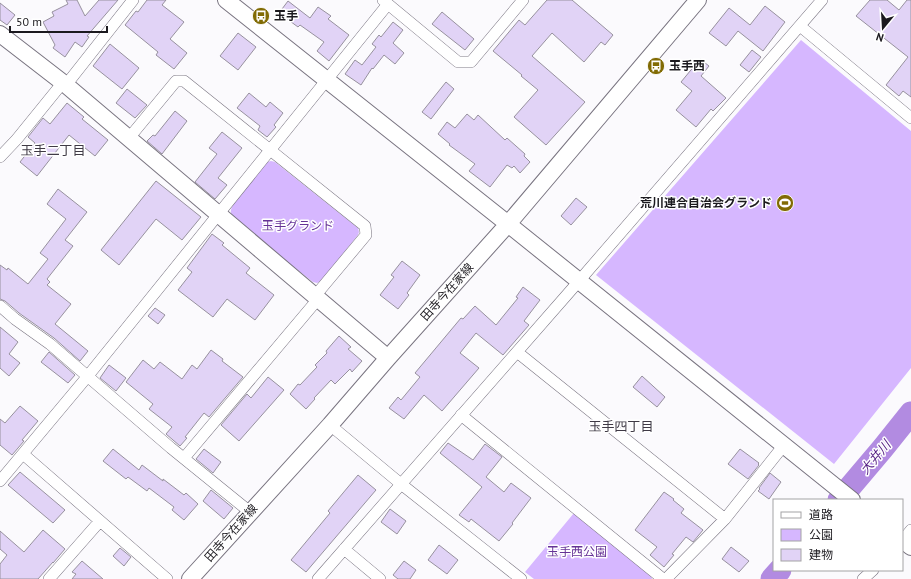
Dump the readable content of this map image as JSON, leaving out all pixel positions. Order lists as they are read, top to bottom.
{
  "streets": {
    "street": ["田寺今在家線"]
  },
  "districts": ["玉手二丁目", "玉手四丁目"],
  "water": ["大井川"],
  "parks": ["玉手グランド", "玉手西公園"],
  "places": {
    "bus stop": ["玉手", "玉手西"],
    "sports": ["荒川連合自治会グランド"]
  },
  "legend": ["道路", "公園", "建物"],
  "scale_bar": "50 m",
  "north": "bottom"
}
